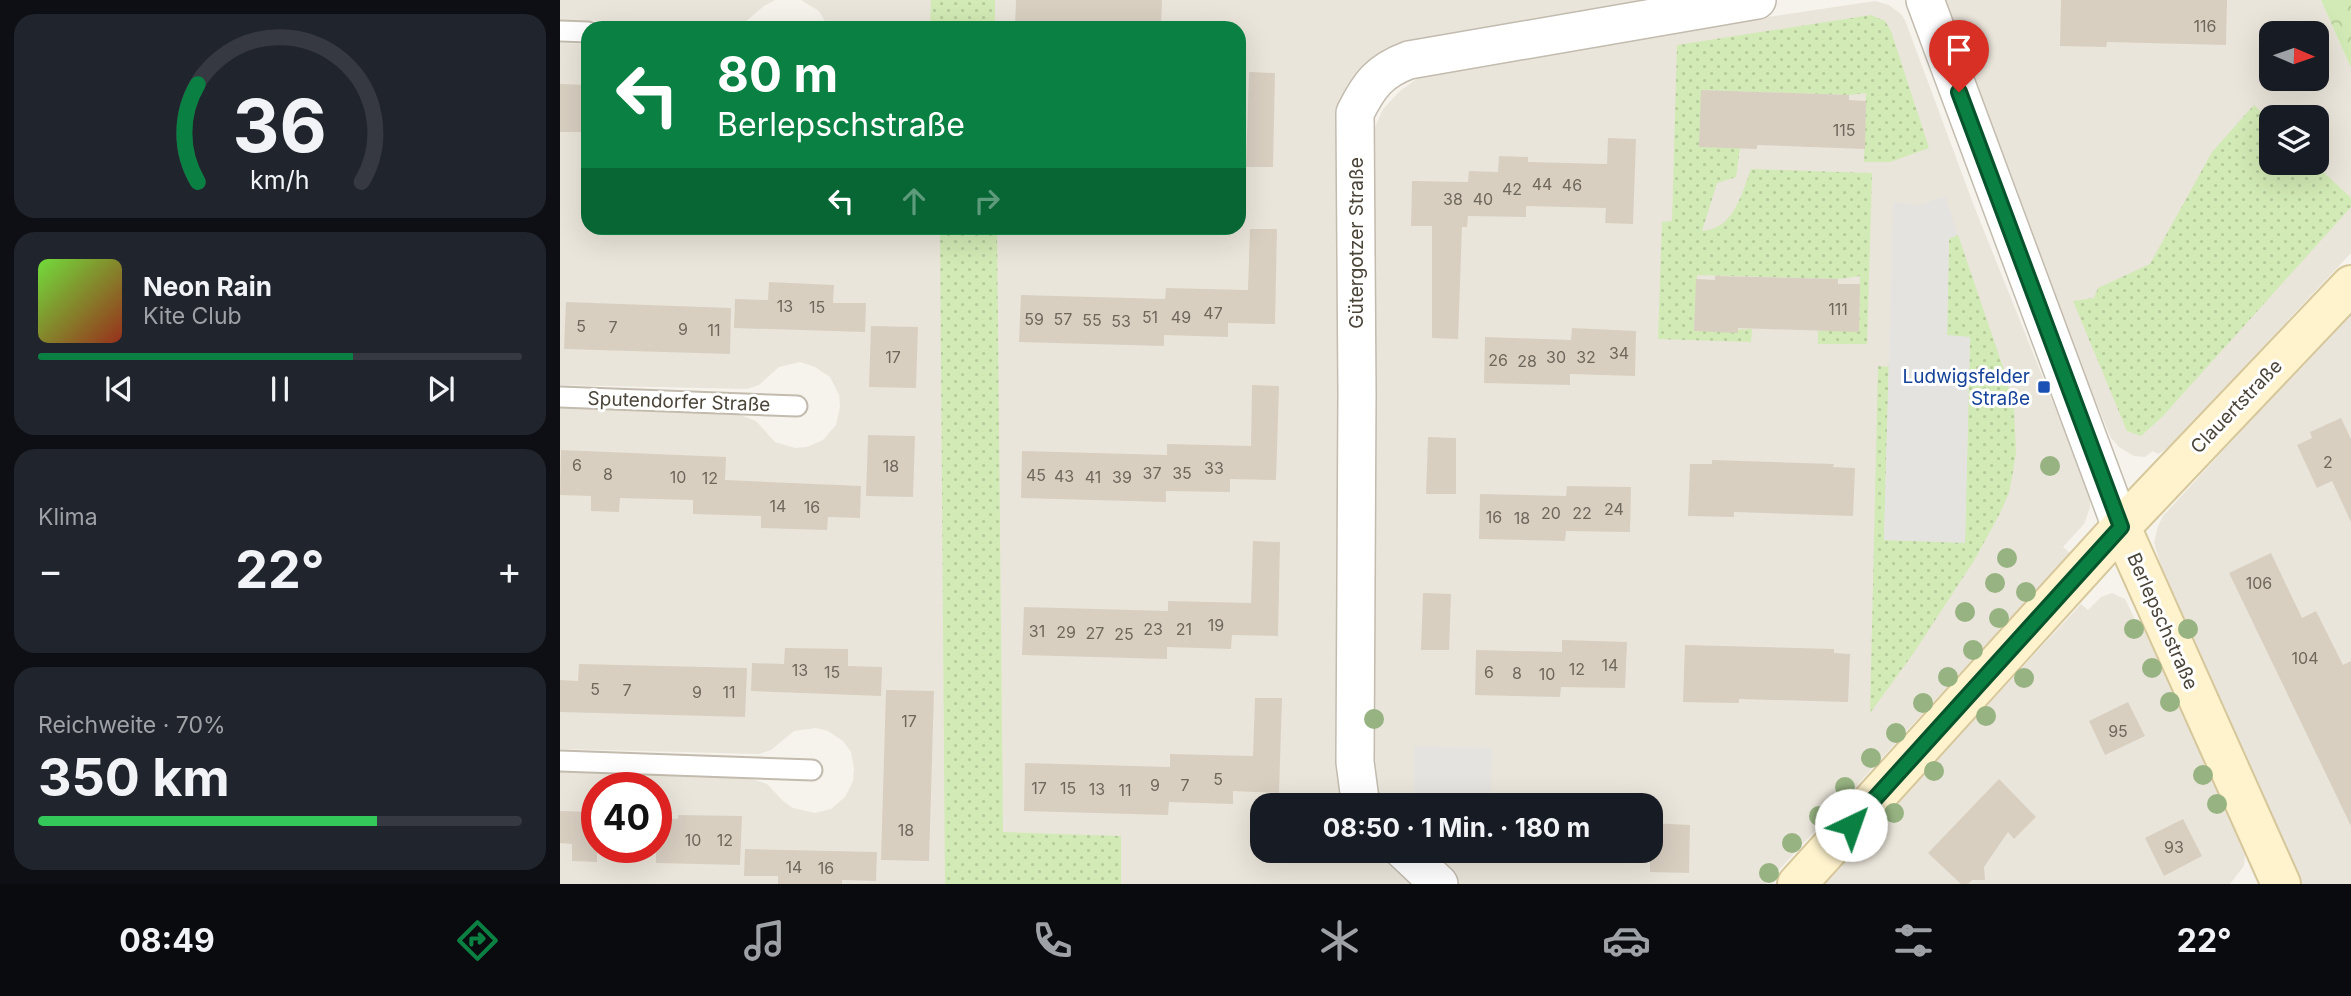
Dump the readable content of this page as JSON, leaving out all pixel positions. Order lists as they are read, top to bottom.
{
  "streets": {
    "street": ["Gütergotzer Straße", "Clauertstraße", "Berlepschstraße"],
    "lane": ["Sputendorfer Straße"]
  },
  "crossings": [
    ["Clauertstraße", "Berlepschstraße"]
  ],
  "places": {
    "transit": ["Ludwigsfelder Straße"]
  },
  "house_numbers": [
    "116",
    "115",
    "44",
    "46",
    "42",
    "38",
    "40",
    "13",
    "15",
    "111",
    "47",
    "51",
    "49",
    "59",
    "57",
    "55",
    "53",
    "5",
    "7",
    "9",
    "11",
    "34",
    "17",
    "30",
    "32",
    "26",
    "28",
    "2",
    "6",
    "18",
    "33",
    "37",
    "35",
    "8",
    "45",
    "43",
    "10",
    "41",
    "39",
    "12",
    "14",
    "16",
    "24",
    "20",
    "22",
    "16",
    "18",
    "106",
    "19",
    "23",
    "21",
    "31",
    "29",
    "27",
    "25",
    "104",
    "14",
    "12",
    "13",
    "15",
    "6",
    "8",
    "10",
    "5",
    "7",
    "9",
    "11",
    "17",
    "95",
    "5",
    "9",
    "7",
    "17",
    "15",
    "13",
    "11",
    "18",
    "10",
    "12",
    "93",
    "14",
    "16"
  ],
  "north": "right",
  "page": {
    "turn": ["80 m", "Berlepschstraße"],
    "song": ["Neon Rain", "Kite Club"],
    "tile": [
      "Klima",
      ["Reichweite · 70%", "350 km"]
    ],
    "heat": ["−", "22°", "+"],
    "limit": "40",
    "trip": "08:50 · 1 Min. · 180 m",
    "tabs": ["08:49", "22°"],
    "gauge": ["36", "km/h"]
  }
}
